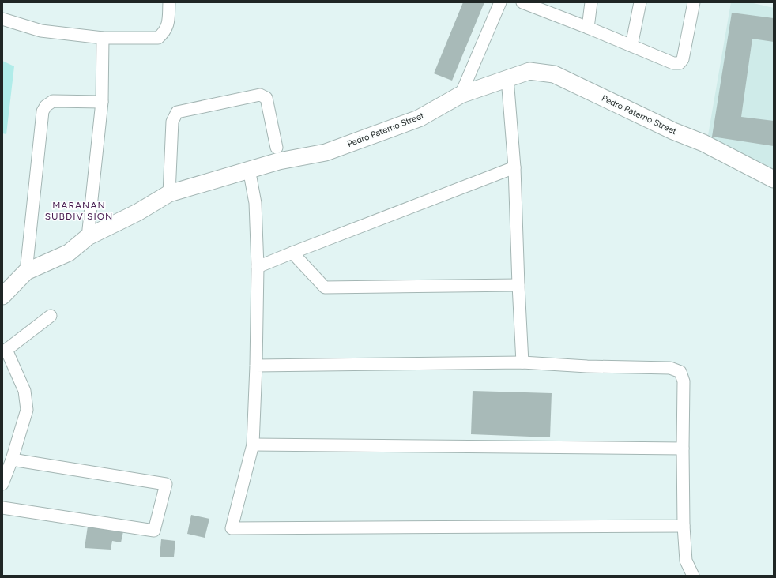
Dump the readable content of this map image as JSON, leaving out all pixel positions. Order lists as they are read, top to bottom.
{
  "streets": {
    "street": ["Pedro Paterno Street"]
  },
  "districts": ["MARANAN SUBDIVISION"]
}
